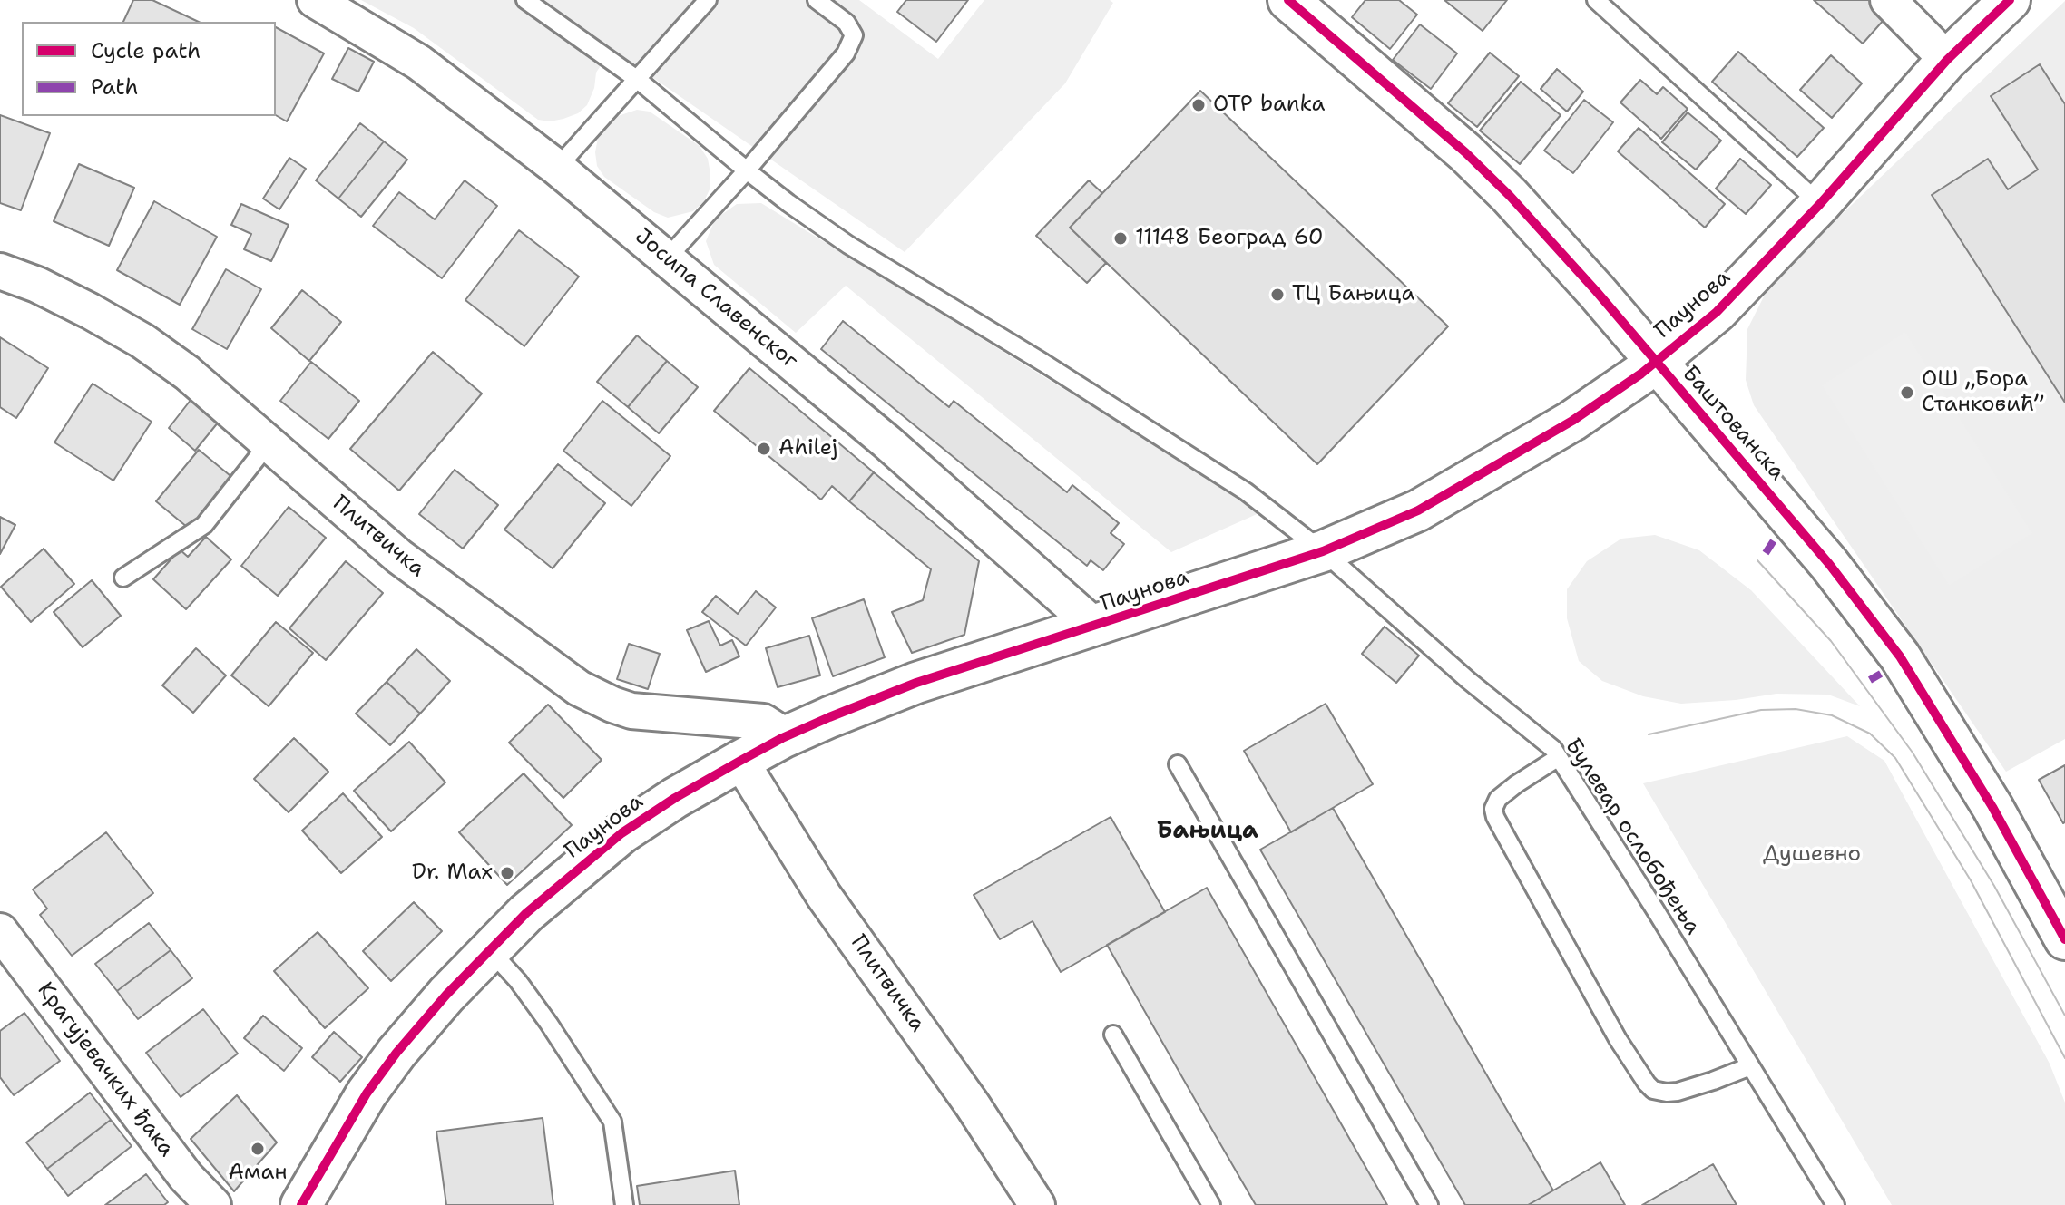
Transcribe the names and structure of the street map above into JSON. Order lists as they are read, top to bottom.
{
  "streets": {
    "street": [
      "Јосипа Славенског",
      "Паунова",
      "Баштованска",
      "Плитвичка",
      "Крагујевачких ђака"
    ],
    "lane": ["Булевар ослобођења"]
  },
  "crossings": [
    ["Јосипа Славенског", "Паунова"],
    ["Паунова", "Баштованска"],
    ["Паунова", "Плитвичка"],
    ["Паунова", "Булевар ослобођења"]
  ],
  "districts": ["Бањица"],
  "parks": ["Душевно"],
  "places": [
    "OTP banka",
    "11148 Београд 60",
    "ТЦ Бањица",
    "ОШ „Бора Станковић”",
    "Ahilej",
    "Dr. Max",
    "Аман"
  ],
  "legend": ["Cycle path", "Path"]
}
